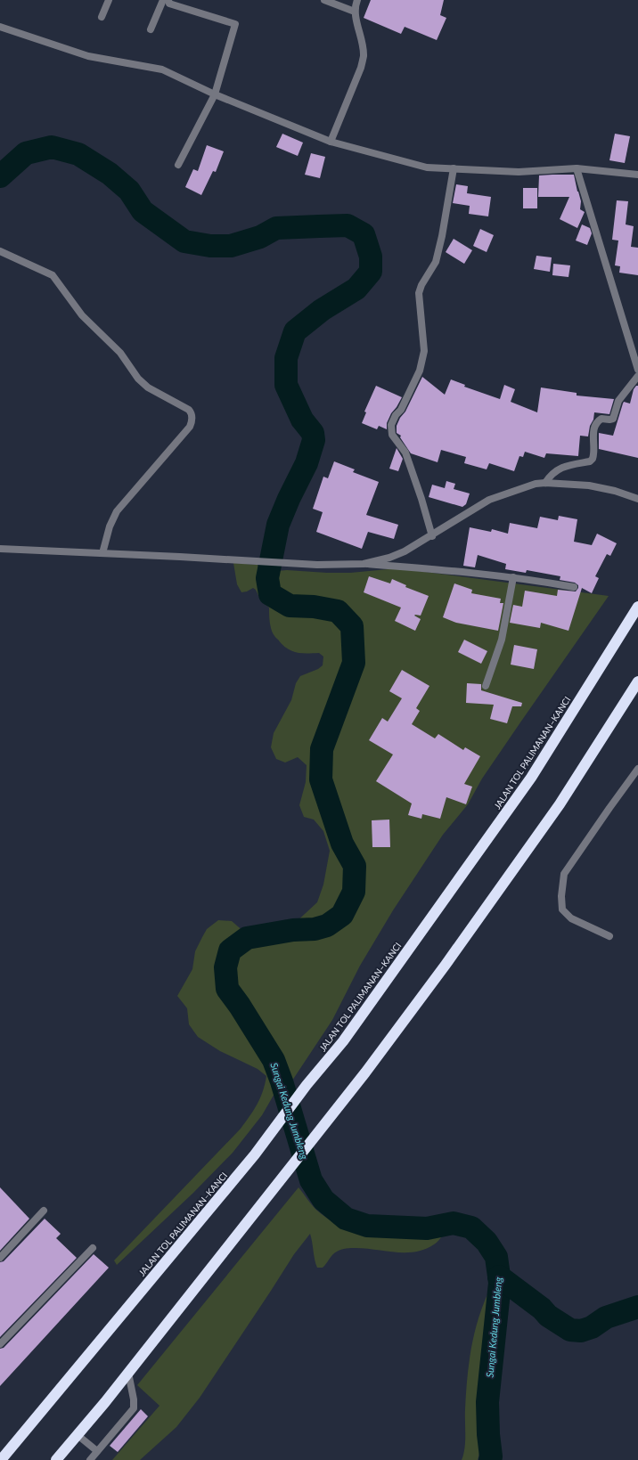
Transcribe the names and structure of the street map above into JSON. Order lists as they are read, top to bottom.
{
  "streets": {
    "highway": ["JALAN TOL PALIMANAN–KANCI"]
  },
  "water": ["Sungai Kedung Jumbleng"]
}
